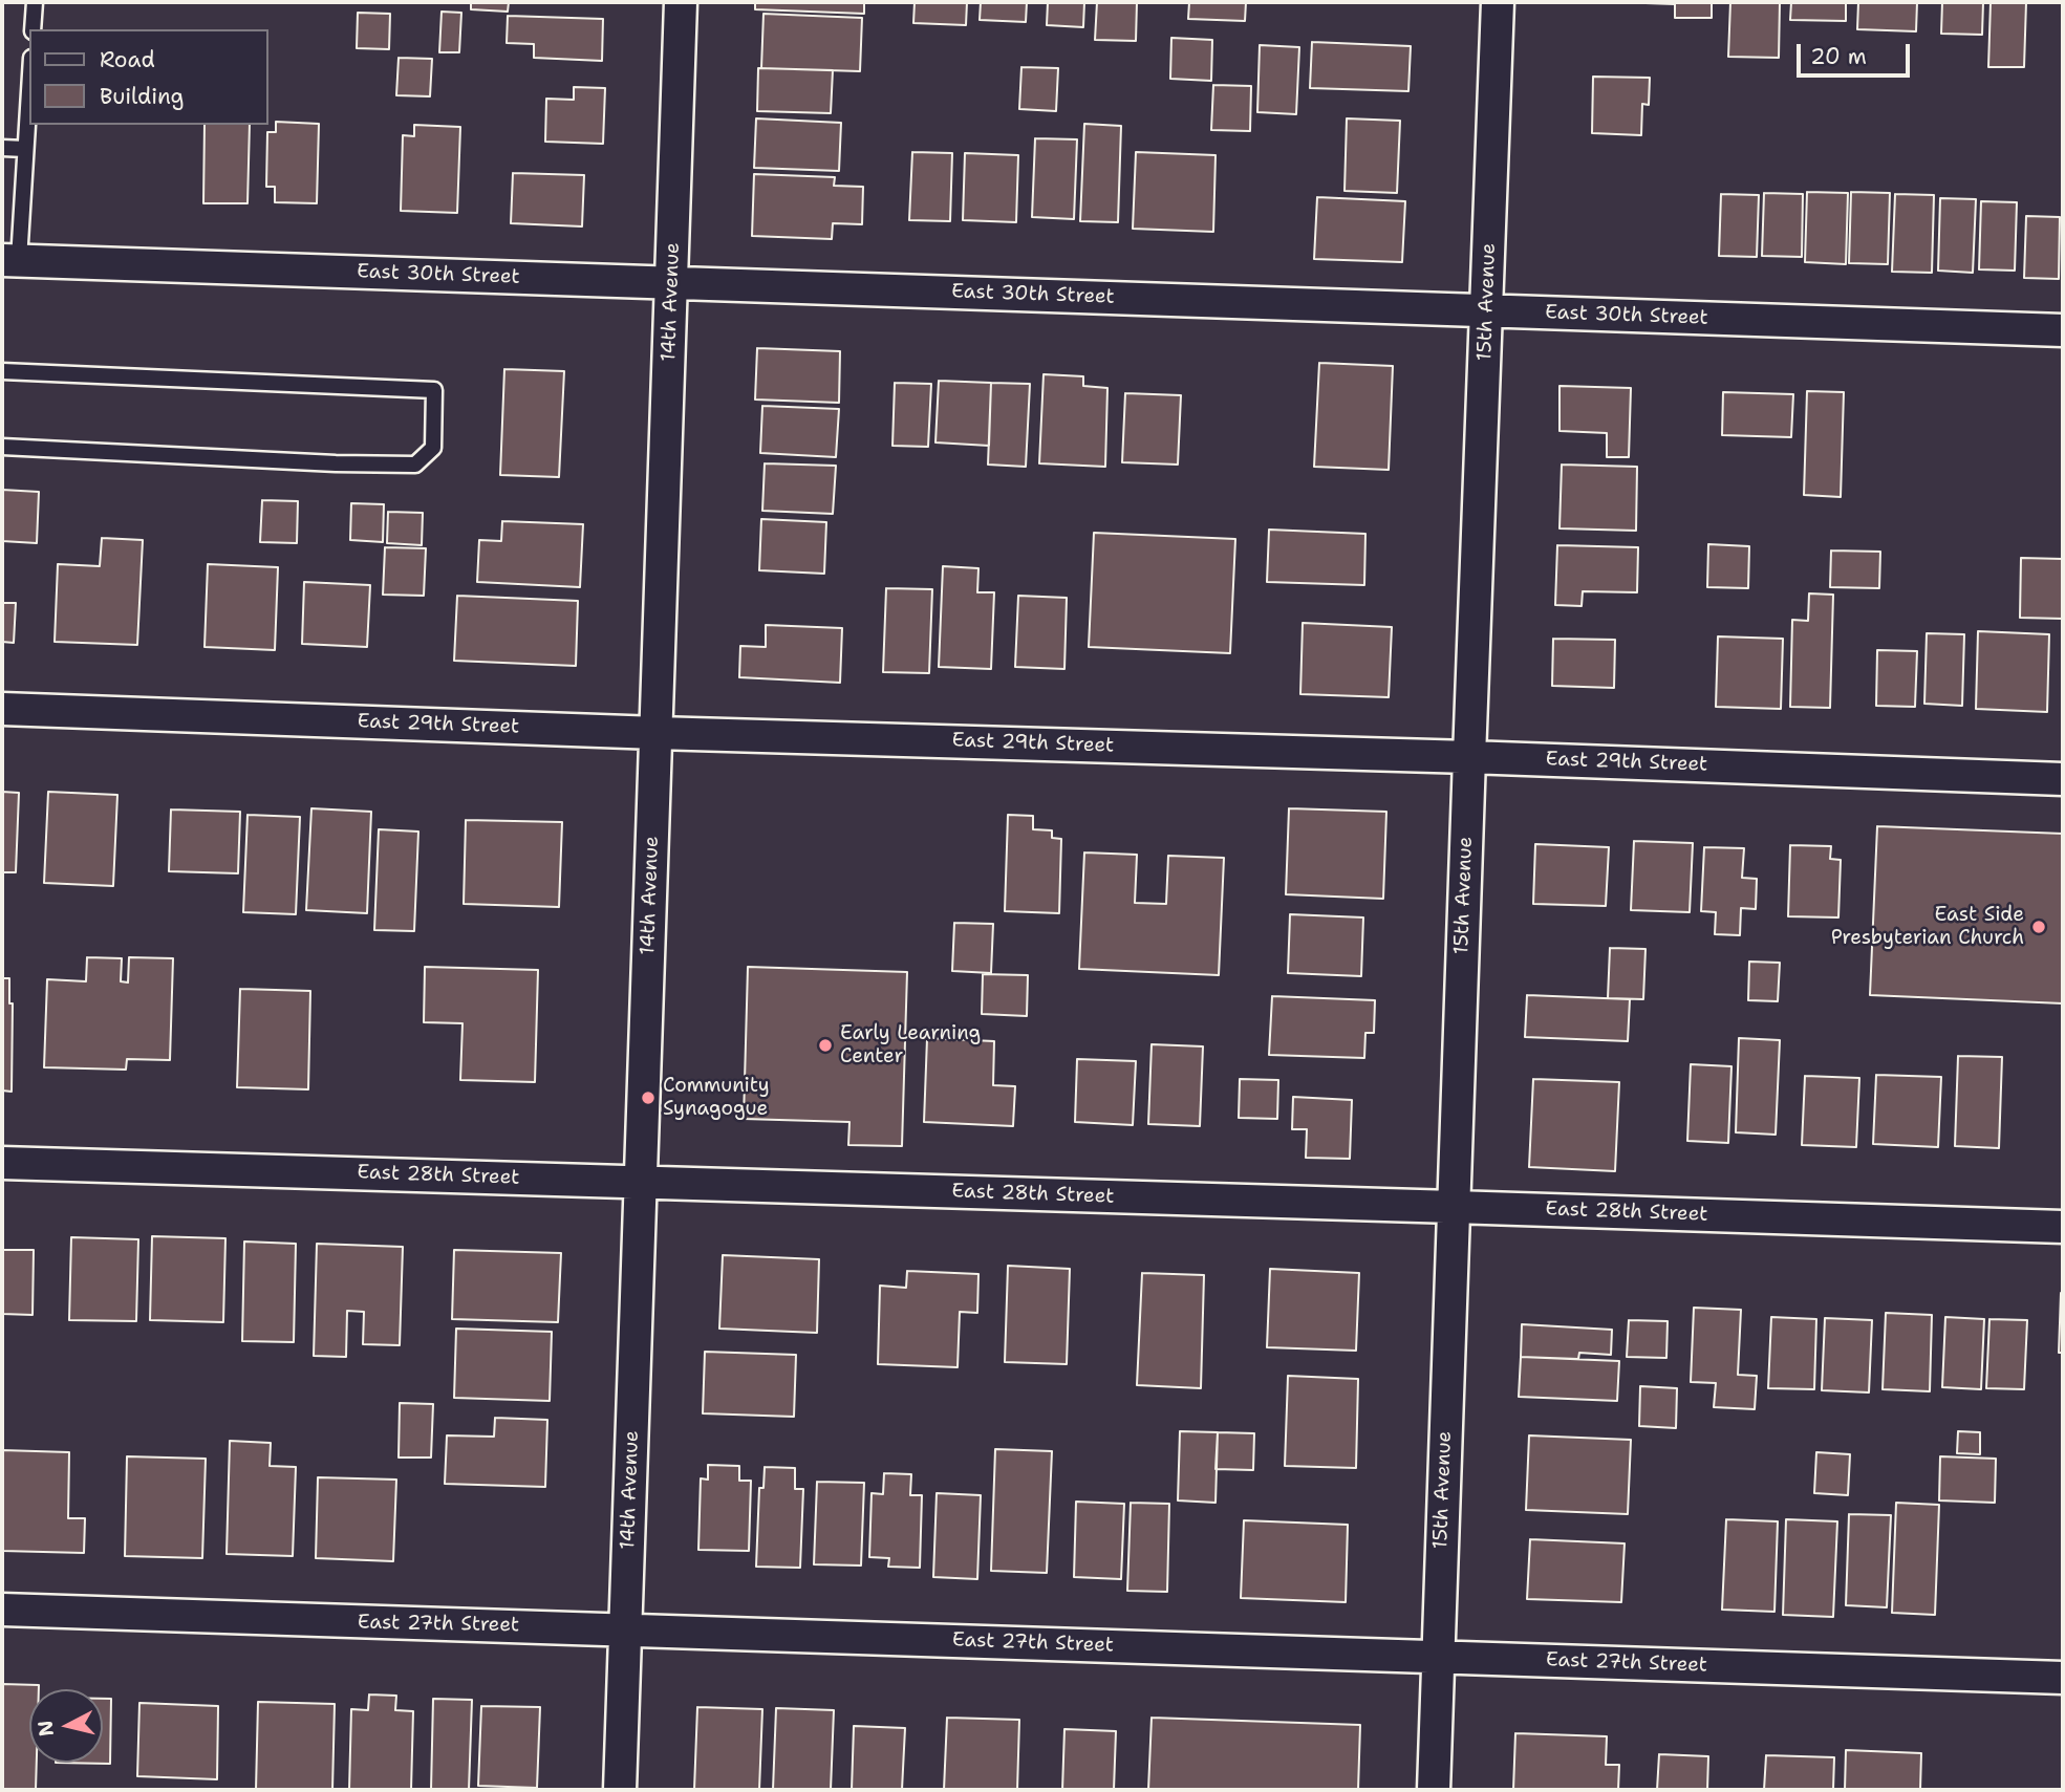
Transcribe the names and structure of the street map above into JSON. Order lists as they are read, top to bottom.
{
  "streets": {
    "street": [
      "East 30th Street",
      "14th Avenue",
      "15th Avenue",
      "East 29th Street",
      "East 28th Street",
      "East 27th Street"
    ]
  },
  "crossings": [
    ["East 30th Street", "14th Avenue"],
    ["East 30th Street", "15th Avenue"],
    ["14th Avenue", "East 29th Street"],
    ["14th Avenue", "East 28th Street"],
    ["14th Avenue", "East 27th Street"],
    ["15th Avenue", "East 29th Street"],
    ["15th Avenue", "East 28th Street"],
    ["15th Avenue", "East 27th Street"]
  ],
  "places": ["East Side Presbyterian Church", "Early Learning Center", "Community Synagogue"],
  "legend": ["Road", "Building"],
  "scale_bar": "20 m",
  "north": "left"
}
